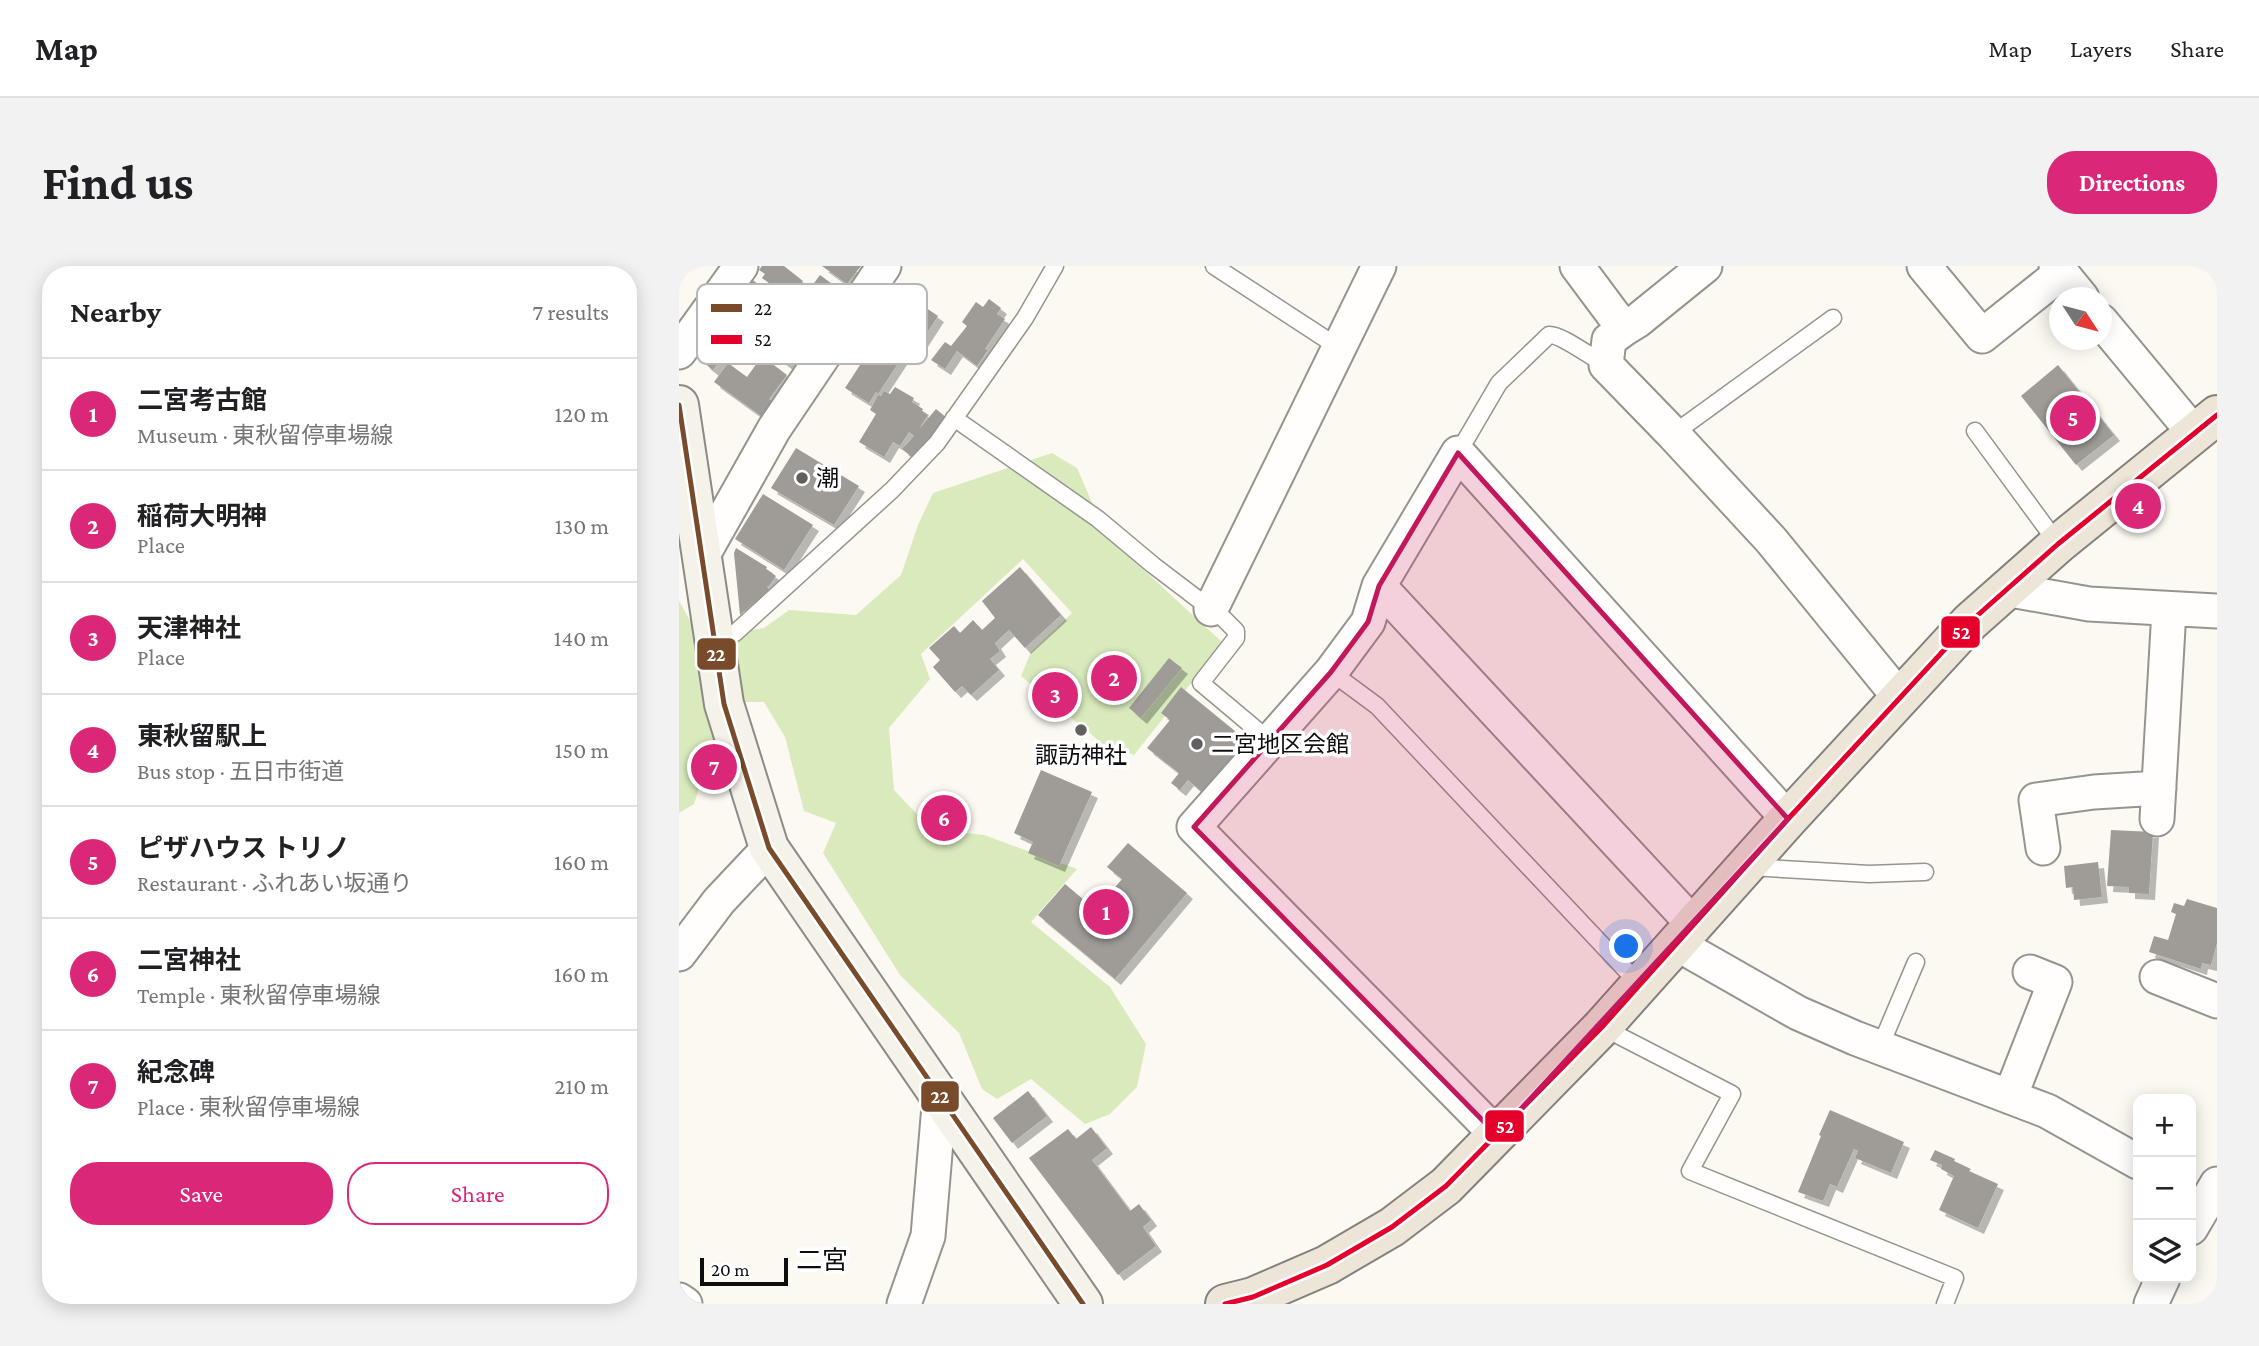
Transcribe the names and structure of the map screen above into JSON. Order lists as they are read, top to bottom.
{
  "districts": ["二宮"],
  "places": ["潮", "諏訪神社", "二宮地区会館"],
  "lines": ["transit line 22", "transit line 52"],
  "legend": ["22", "52"],
  "scale_bar": "20 m",
  "north": "bottom right",
  "page": {
    "header": "Map",
    "nav": ["Map", "Layers", "Share"],
    "buttons": [
      "Directions",
      ["Save", "Share"]
    ],
    "title": "Find us",
    "heading": ["Nearby", "7 results"],
    "list": [
      {
        "mark": "1",
        "name": "二宮考古館",
        "note": "Museum · 東秋留停車場線",
        "value": "120 m"
      },
      {
        "mark": "2",
        "name": "稲荷大明神",
        "note": "Place",
        "value": "130 m"
      },
      {
        "mark": "3",
        "name": "天津神社",
        "note": "Place",
        "value": "140 m"
      },
      {
        "mark": "4",
        "name": "東秋留駅上",
        "note": "Bus stop · 五日市街道",
        "value": "150 m"
      },
      {
        "mark": "5",
        "name": "ピザハウス トリノ",
        "note": "Restaurant · ふれあい坂通り",
        "value": "160 m"
      },
      {
        "mark": "6",
        "name": "二宮神社",
        "note": "Temple · 東秋留停車場線",
        "value": "160 m"
      },
      {
        "mark": "7",
        "name": "紀念碑",
        "note": "Place · 東秋留停車場線",
        "value": "210 m"
      }
    ],
    "pins": [
      "5",
      "4",
      "2",
      "3",
      "7",
      "6",
      "1"
    ],
    "map_buttons": ["+", "−"],
    "scale": "20 m"
  }
}
